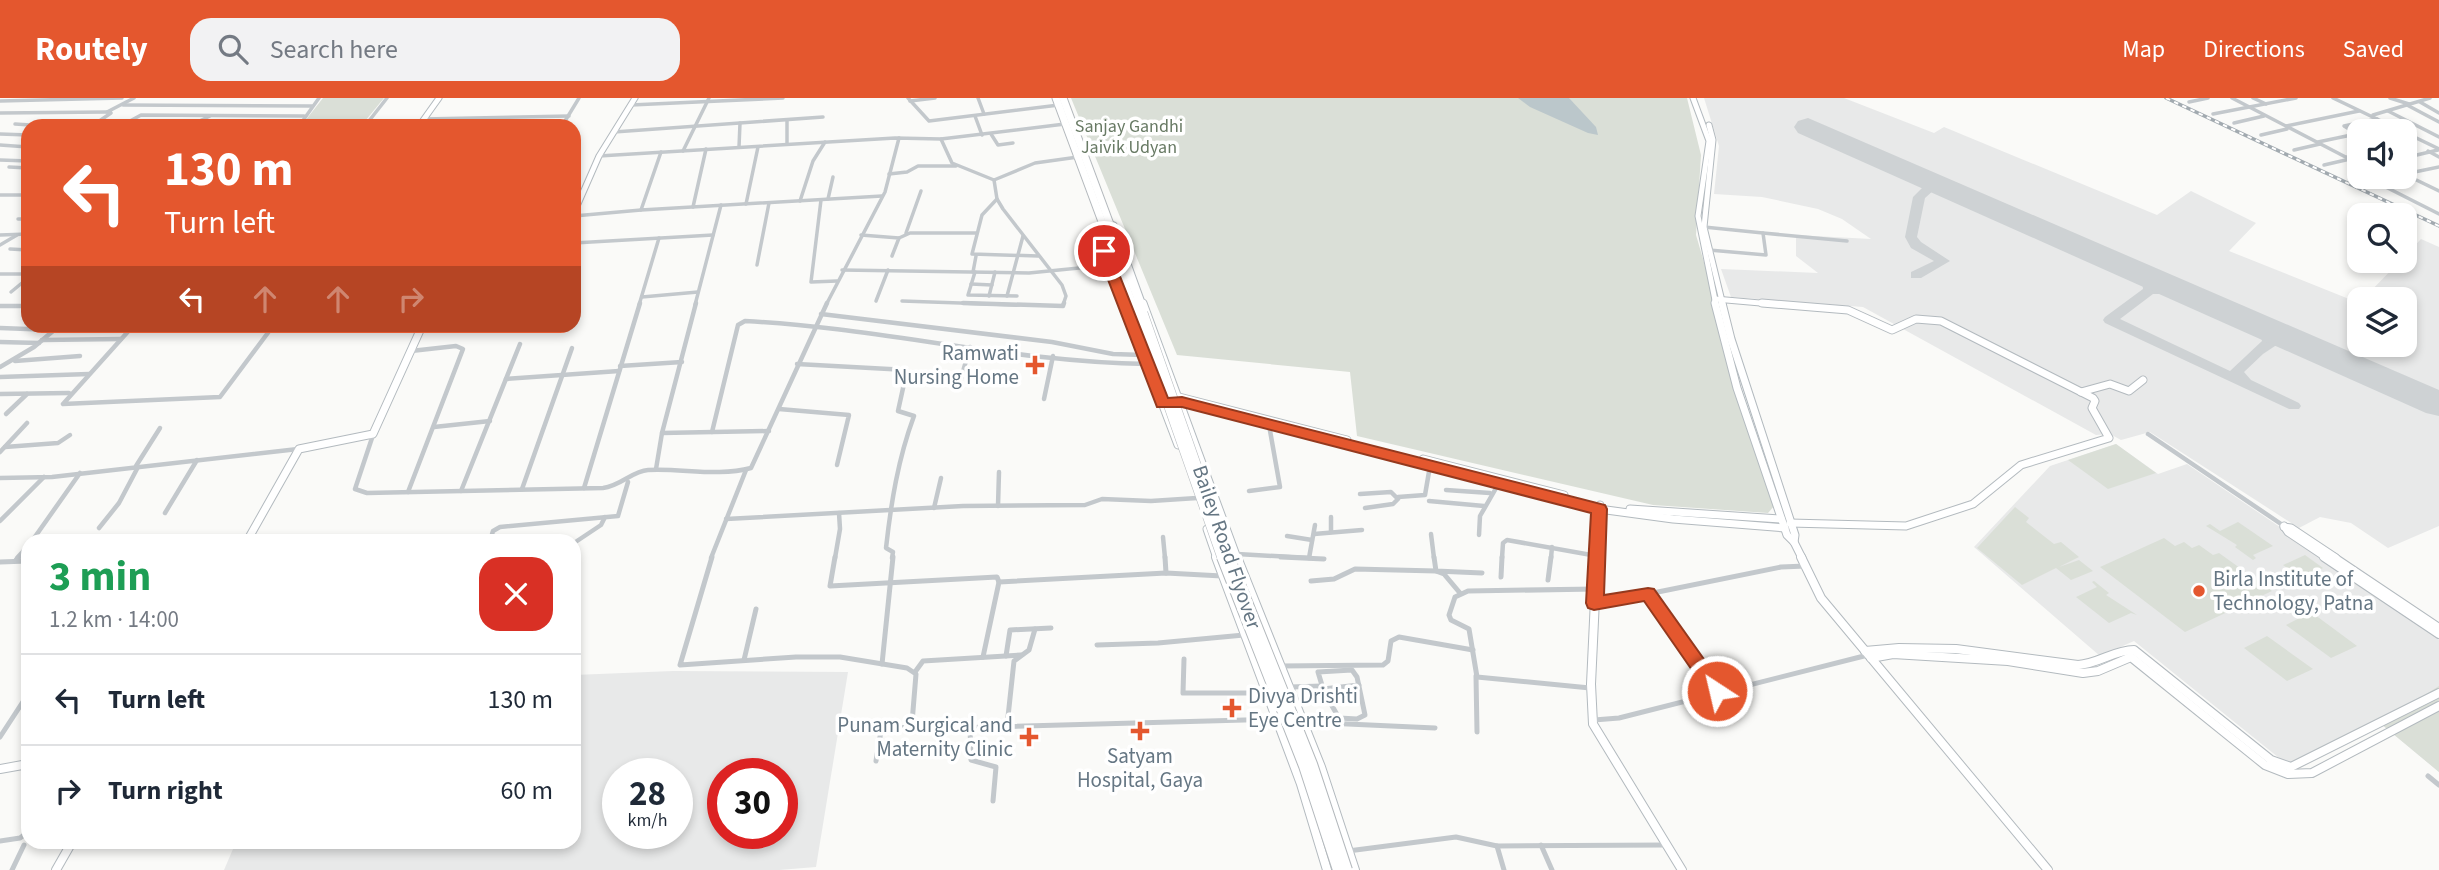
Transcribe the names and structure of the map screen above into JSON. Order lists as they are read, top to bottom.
{
  "streets": {
    "highway": ["Bailey Road Flyover"]
  },
  "parks": ["Sanjay Gandhi Jaivik Udyan"],
  "places": {
    "health": [
      "Ramwati Nursing Home",
      "Divya Drishti Eye Centre",
      "Satyam Hospital, Gaya",
      "Punam Surgical and Maternity Clinic"
    ],
    "other": ["Birla Institute of Technology, Patna"]
  },
  "page": {
    "header": "Routely",
    "search": "Search here",
    "nav": ["Map", "Directions", "Saved"],
    "turn": ["130 m", "Turn left"],
    "heading": ["3 min", "1.2 km · 14:00"],
    "list": [
      {
        "name": "Turn left",
        "value": "130 m"
      },
      {
        "name": "Turn right",
        "value": "60 m"
      }
    ],
    "speed": "28 km/h",
    "limit": "30"
  }
}
